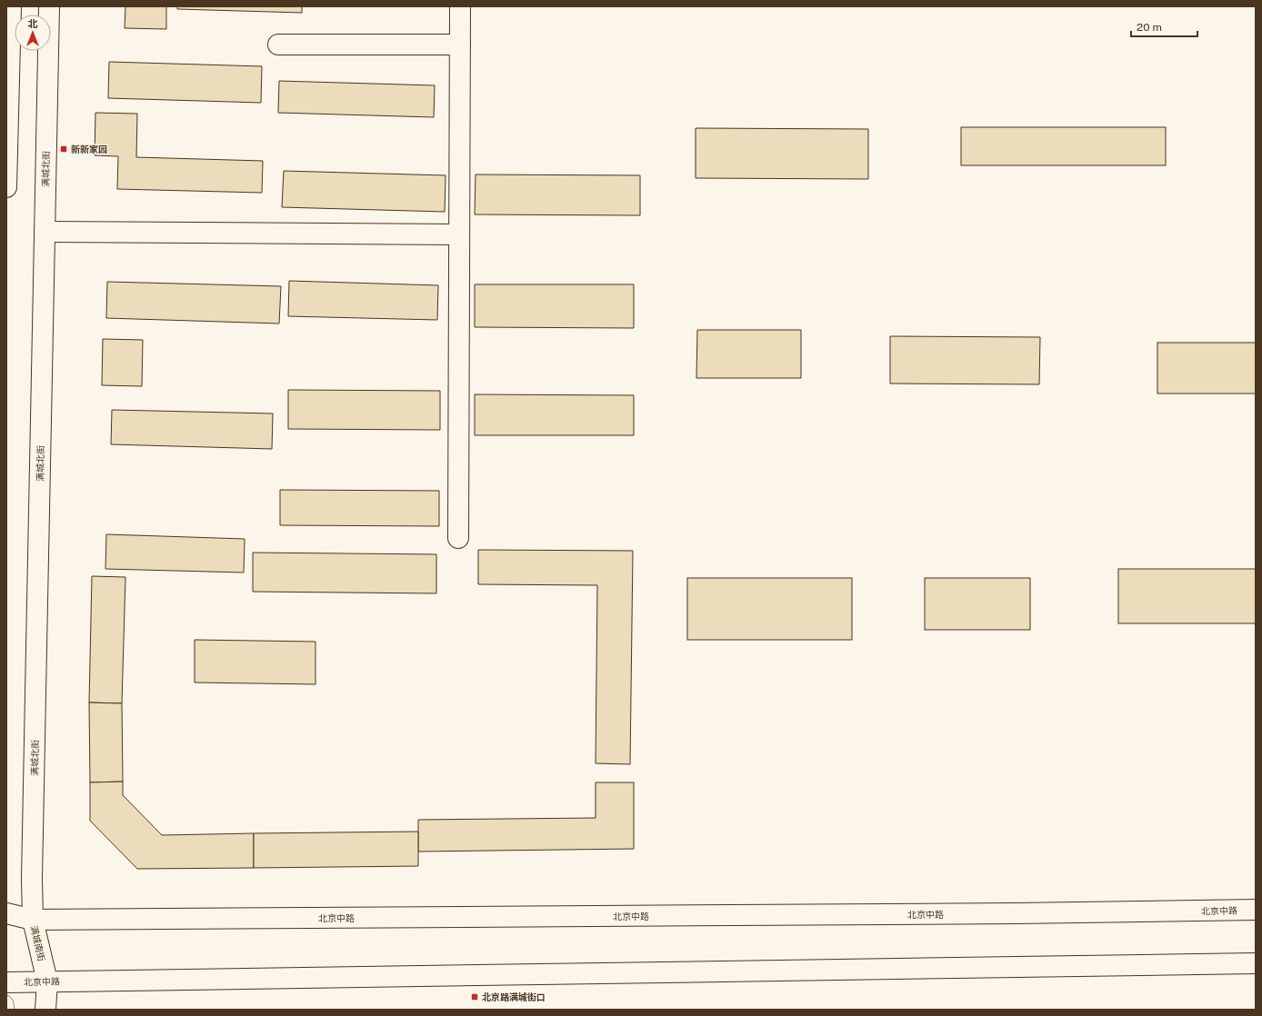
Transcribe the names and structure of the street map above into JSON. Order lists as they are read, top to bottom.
{
  "streets": {
    "main road": ["满城北街", "北京中路", "满城南街"]
  },
  "crossings": [
    ["满城北街", "北京中路"],
    ["满城北街", "满城南街"],
    ["北京中路", "满城南街"]
  ],
  "places": {
    "transit": ["新新家园", "北京路满城街口"]
  },
  "scale_bar": "20 m",
  "north": "top"
}
